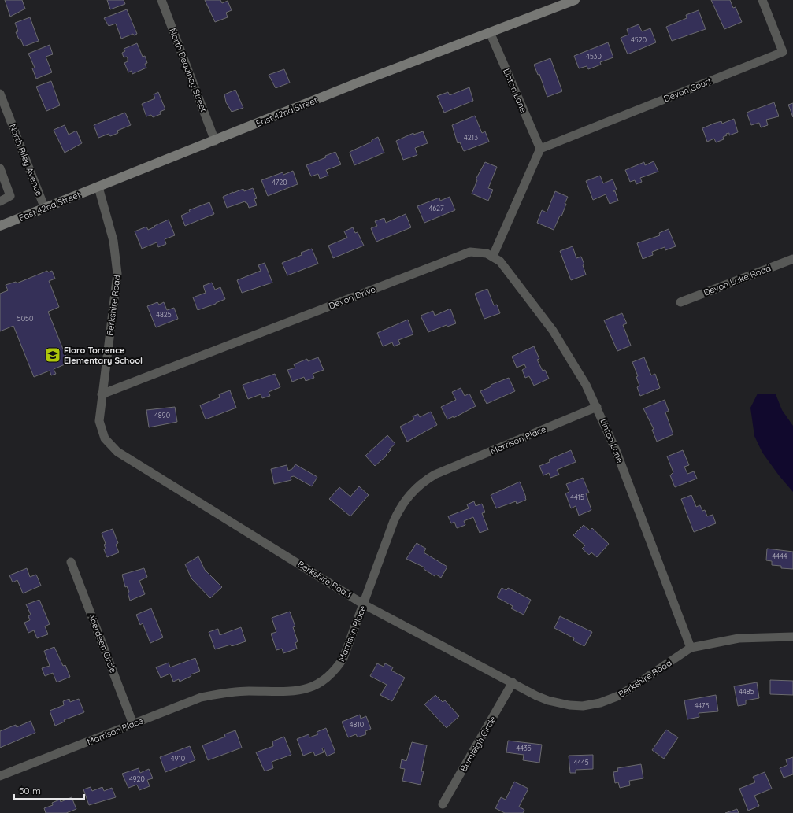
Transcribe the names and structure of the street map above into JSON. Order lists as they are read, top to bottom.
{
  "streets": {
    "street": [
      "North Dequincy Street",
      "Devon Court",
      "Linton Lane",
      "East 42nd Street",
      "North Riley Avenue",
      "Devon Lake Road",
      "Devon Drive",
      "Berkshire Road",
      "Marrison Place",
      "Aberdeen Circle",
      "Burnleigh Circle"
    ]
  },
  "crossings": [
    ["North Dequincy Street", "East 42nd Street"],
    ["Devon Court", "Linton Lane"],
    ["Linton Lane", "East 42nd Street"],
    ["Linton Lane", "Devon Drive"],
    ["Linton Lane", "Berkshire Road"],
    ["Linton Lane", "Marrison Place"],
    ["East 42nd Street", "North Riley Avenue"],
    ["East 42nd Street", "Berkshire Road"],
    ["Devon Drive", "Berkshire Road"],
    ["Berkshire Road", "Marrison Place"],
    ["Berkshire Road", "Burnleigh Circle"],
    ["Marrison Place", "Aberdeen Circle"]
  ],
  "places": {
    "school or university": ["Floro Torrence Elementary School"]
  },
  "house_numbers": [
    "4520",
    "4530",
    "4213",
    "4720",
    "4627",
    "4825",
    "5050",
    "4890",
    "4415",
    "4444",
    "4485",
    "4475",
    "4810",
    "4435",
    "4910",
    "4445",
    "4920"
  ],
  "scale_bar": "50 m"
}
